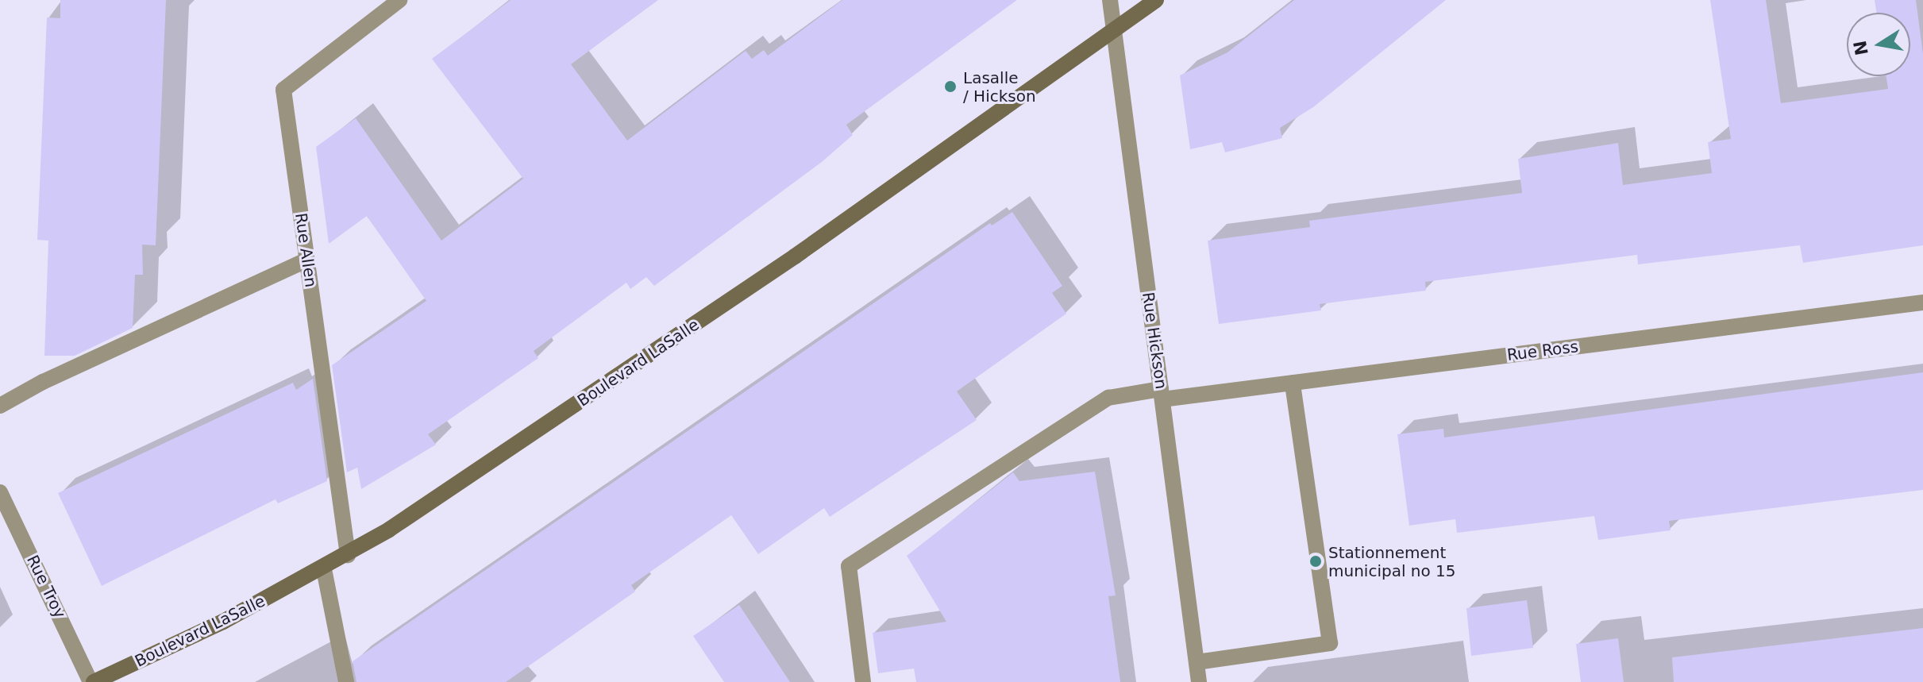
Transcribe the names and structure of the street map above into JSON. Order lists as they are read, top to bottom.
{
  "streets": {
    "main road": ["Boulevard LaSalle"],
    "street": [
      "Rue Allen",
      "Rue Hickson",
      "Rue Ross",
      "Rue Troy"
    ]
  },
  "crossings": [
    ["Rue Allen", "Boulevard LaSalle"],
    ["Rue Hickson", "Rue Ross"],
    ["Rue Hickson", "Boulevard LaSalle"],
    ["Boulevard LaSalle", "Rue Troy"]
  ],
  "places": ["Lasalle / Hickson", "Stationnement municipal no 15"],
  "north": "left"
}
